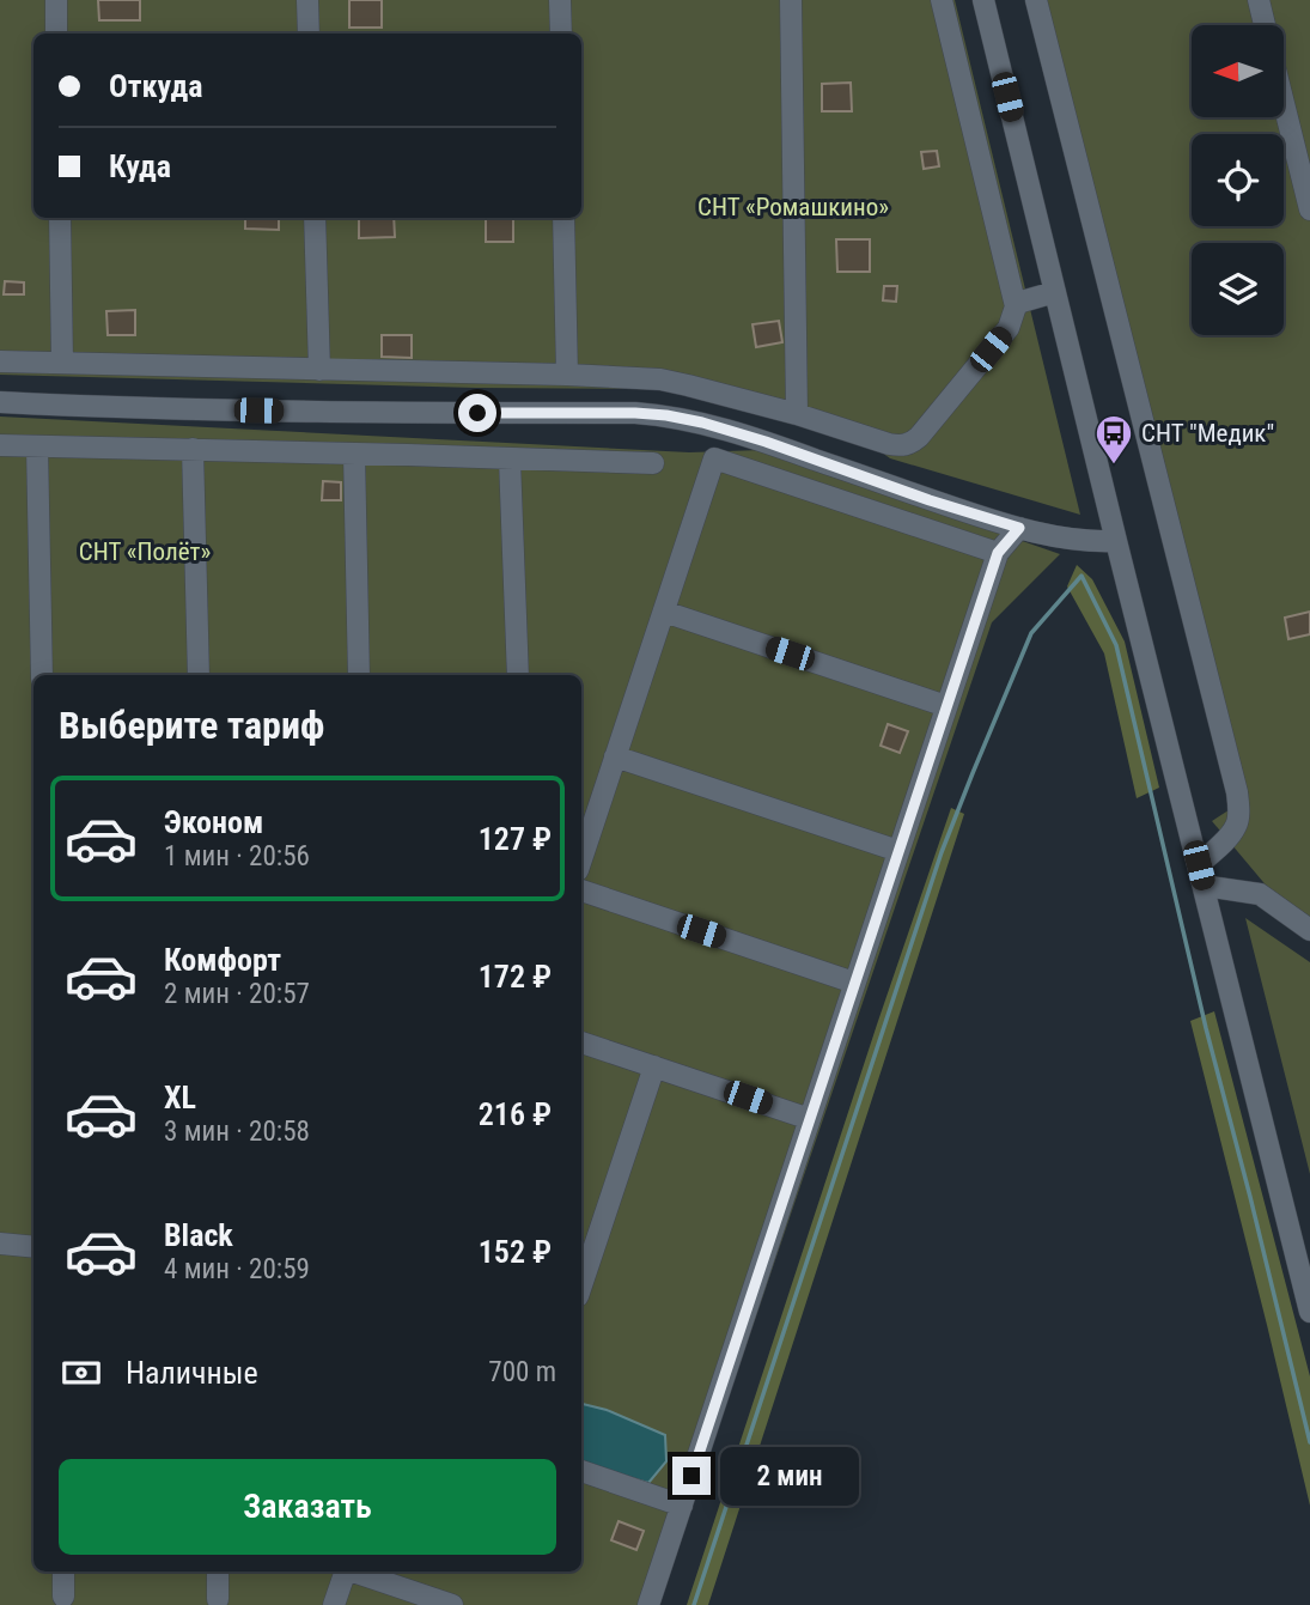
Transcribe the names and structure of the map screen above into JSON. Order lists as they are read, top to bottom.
{
  "parks": ["СНТ «Ромашкино»", "СНТ «Полёт»"],
  "places": {
    "bus stop": ["СНТ \"Медик\""]
  },
  "north": "left",
  "page": {
    "banner": ["Откуда", "Куда"],
    "heading": "Выберите тариф",
    "list": [
      {
        "name": "Эконом",
        "note": "1 мин · 20:56",
        "value": "127 ₽"
      },
      {
        "name": "Комфорт",
        "note": "2 мин · 20:57",
        "value": "172 ₽"
      },
      {
        "name": "XL",
        "note": "3 мин · 20:58",
        "value": "216 ₽"
      },
      {
        "name": "Black",
        "note": "4 мин · 20:59",
        "value": "152 ₽"
      }
    ],
    "pay": ["Наличные", "700 m"],
    "buttons": "Заказать",
    "bubble": "2 мин"
  }
}
